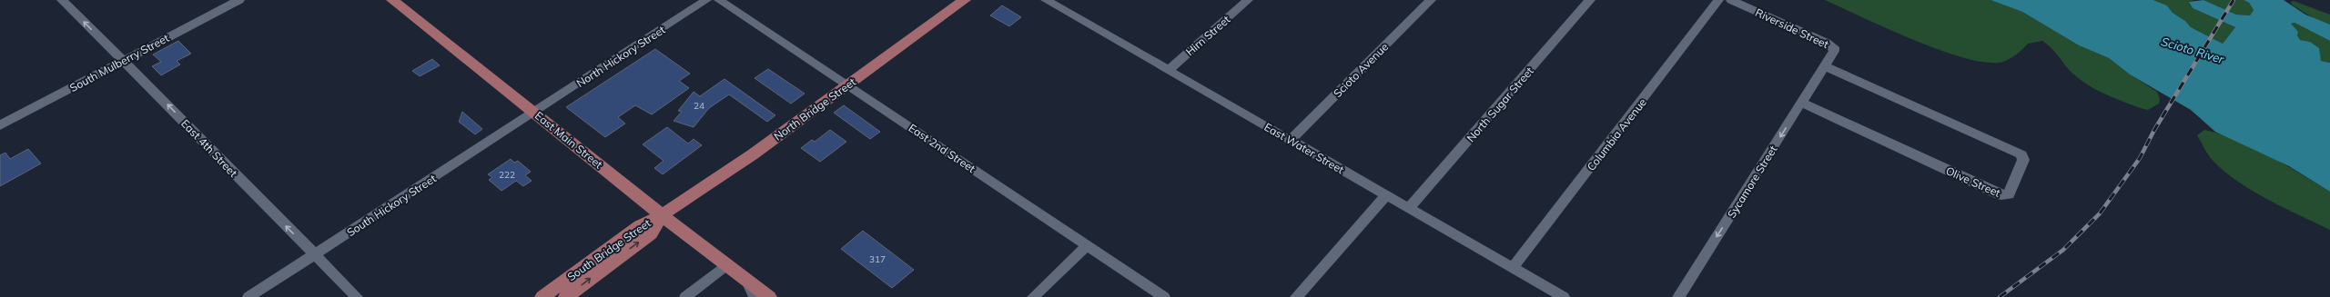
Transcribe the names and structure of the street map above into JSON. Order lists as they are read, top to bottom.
{
  "streets": {
    "main road": ["North Bridge Street", "East Main Street", "South Bridge Street"],
    "street": [
      "Riverside Street",
      "Hirn Street",
      "North Hickory Street",
      "South Mulberry Street",
      "Scioto Avenue",
      "North Sugar Street",
      "Columbia Avenue",
      "East 4th Street",
      "East 2nd Street",
      "East Water Street",
      "Sycamore Street",
      "Olive Street",
      "South Hickory Street"
    ]
  },
  "crossings": [
    ["Riverside Street", "Sycamore Street"],
    ["Riverside Street", "Olive Street"],
    ["Hirn Street", "East Water Street"],
    ["North Hickory Street", "East Main Street"],
    ["North Hickory Street", "South Hickory Street"],
    ["South Mulberry Street", "East 4th Street"],
    ["Scioto Avenue", "East Water Street"],
    ["North Sugar Street", "East Water Street"],
    ["North Bridge Street", "East Main Street"],
    ["North Bridge Street", "East 2nd Street"],
    ["North Bridge Street", "South Bridge Street"],
    ["Columbia Avenue", "East Water Street"],
    ["East Main Street", "South Hickory Street"],
    ["East Main Street", "South Bridge Street"],
    ["East 4th Street", "South Hickory Street"],
    ["Sycamore Street", "Olive Street"]
  ],
  "one_way": ["East 4th Street", "Sycamore Street"],
  "water": ["Scioto River"],
  "house_numbers": ["24", "222", "317"]
}
